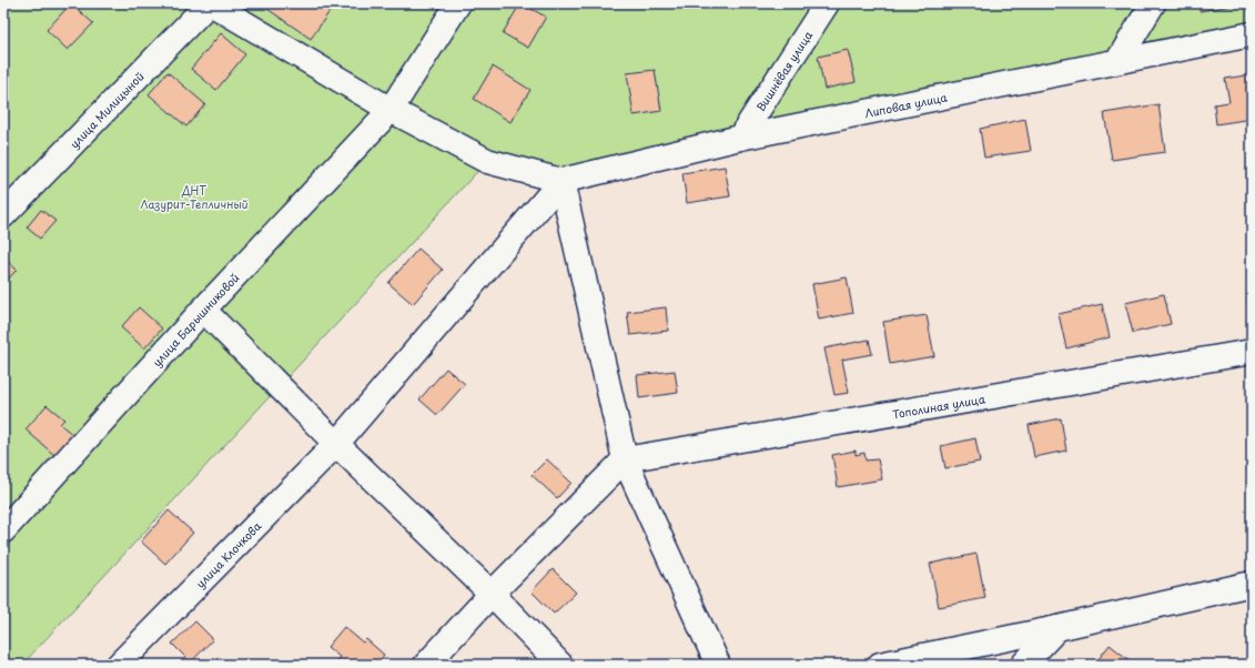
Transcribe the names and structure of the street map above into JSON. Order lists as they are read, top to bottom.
{
  "streets": {
    "street": [
      "Вишнёвая улица",
      "Липовая улица",
      "улица Милицыной",
      "улица Барышниковой",
      "Тополиная улица",
      "улица Клочкова"
    ]
  },
  "crossings": [
    ["Вишнёвая улица", "Липовая улица"],
    ["Липовая улица", "улица Клочкова"]
  ],
  "parks": ["ДНТ Лазурит-Тепличный"]
}
